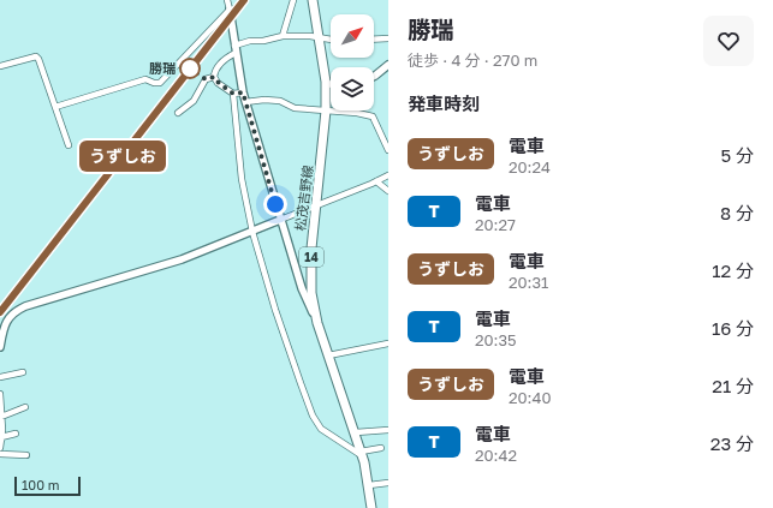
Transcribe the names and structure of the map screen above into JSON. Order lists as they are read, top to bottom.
{
  "streets": {
    "main road": ["松茂吉野線", "14"]
  },
  "places": ["勝瑞"],
  "scale_bar": "100 m",
  "north": "top right",
  "page": {
    "on_map": "うずしお",
    "heading": [
      ["勝瑞", "徒歩 · 4 分 · 270 m"],
      "発車時刻"
    ],
    "list": [
      {
        "mark": "うずしお",
        "name": "電車",
        "note": "20:24",
        "value": "5 分"
      },
      {
        "mark": "T",
        "name": "電車",
        "note": "20:27",
        "value": "8 分"
      },
      {
        "mark": "うずしお",
        "name": "電車",
        "note": "20:31",
        "value": "12 分"
      },
      {
        "mark": "T",
        "name": "電車",
        "note": "20:35",
        "value": "16 分"
      },
      {
        "mark": "うずしお",
        "name": "電車",
        "note": "20:40",
        "value": "21 分"
      },
      {
        "mark": "T",
        "name": "電車",
        "note": "20:42",
        "value": "23 分"
      }
    ],
    "scale": "100 m"
  }
}
